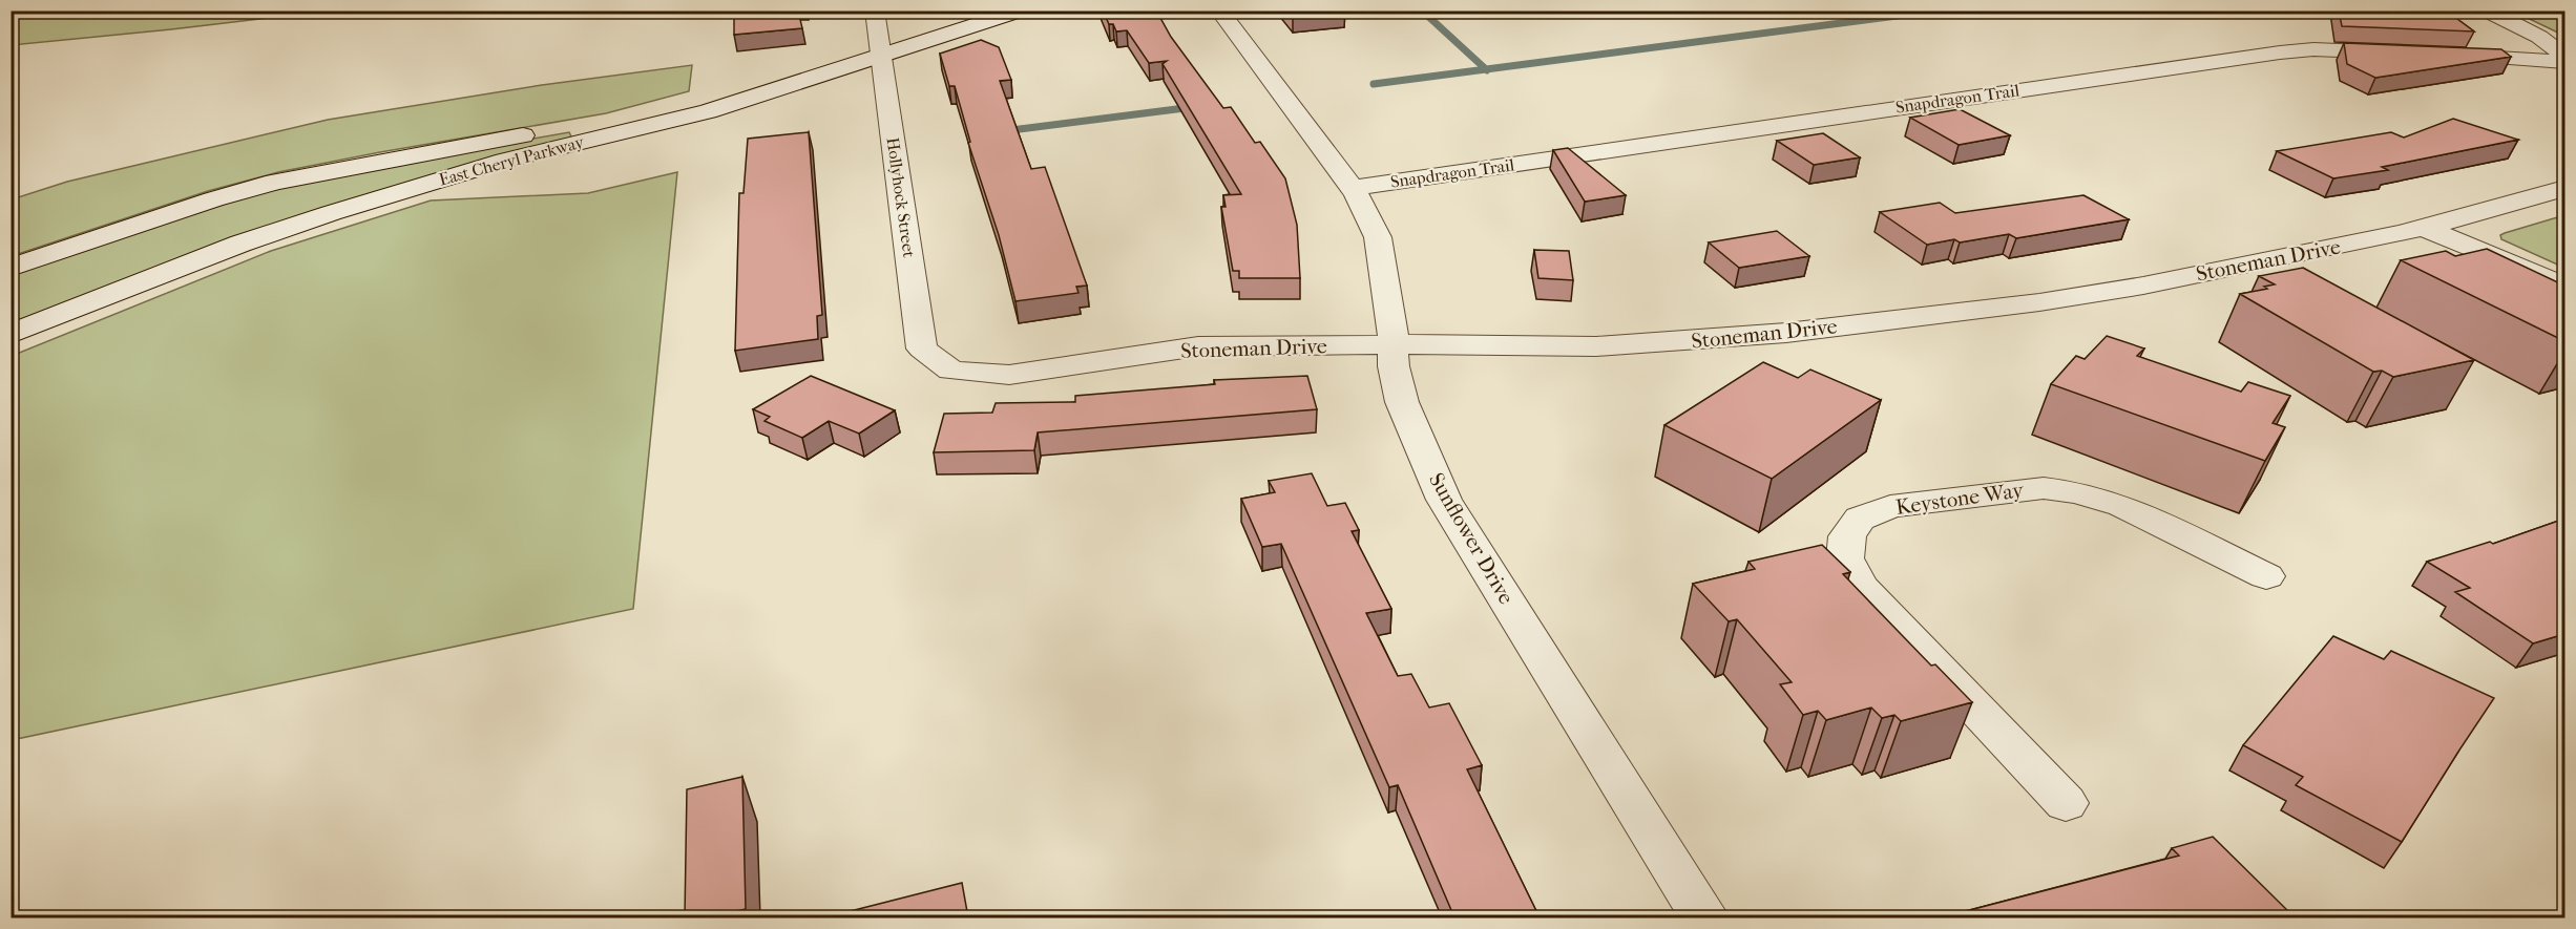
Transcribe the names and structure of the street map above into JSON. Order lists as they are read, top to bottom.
{
  "streets": {
    "street": [
      "Snapdragon Trail",
      "East Cheryl Parkway",
      "Hollyhock Street",
      "Stoneman Drive",
      "Keystone Way",
      "Sunflower Drive"
    ]
  },
  "crossings": [
    ["Snapdragon Trail", "Sunflower Drive"],
    ["East Cheryl Parkway", "Hollyhock Street"],
    ["Hollyhock Street", "Stoneman Drive"],
    ["Stoneman Drive", "Sunflower Drive"]
  ]
}
